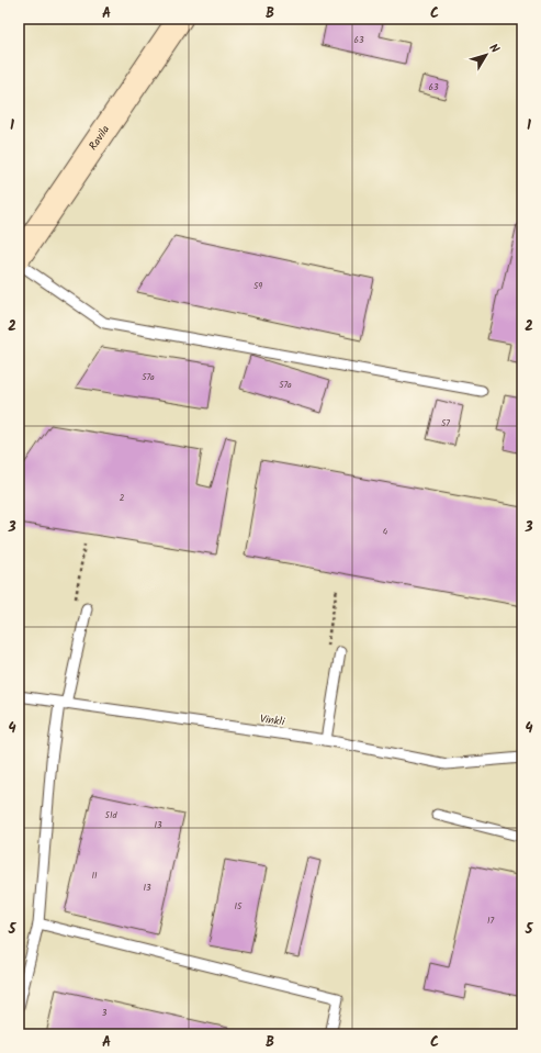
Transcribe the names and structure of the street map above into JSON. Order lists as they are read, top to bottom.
{
  "streets": {
    "street": ["Ravila"],
    "lane": ["Vinkli"]
  },
  "house_numbers": [
    "63",
    "63",
    "59",
    "57a",
    "57a",
    "57",
    "2",
    "4",
    "51d",
    "13",
    "11",
    "13",
    "15",
    "17",
    "3"
  ],
  "north": "top right",
  "grid": {
    "columns": ["A", "B", "C"],
    "rows": [
      "1",
      "2",
      "3",
      "4",
      "5"
    ]
  }
}
